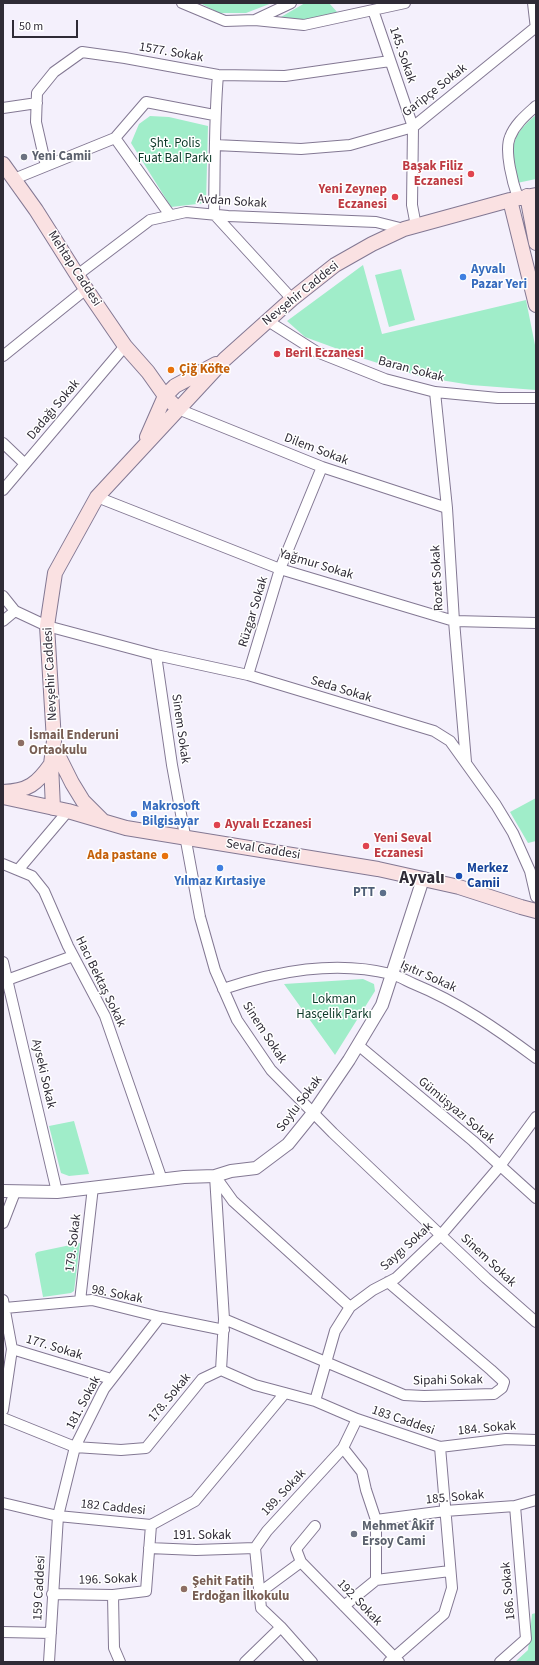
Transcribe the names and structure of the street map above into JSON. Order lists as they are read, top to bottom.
{
  "streets": {
    "main road": ["Mehtap Caddesi", "Nevşehir Caddesi", "Seval Caddesi"],
    "street": [
      "1577. Sokak",
      "145. Sokak",
      "Garipçe Sokak",
      "Avdan Sokak",
      "Baran Sokak",
      "Dadağı Sokak",
      "Dilem Sokak",
      "Yağmur Sokak",
      "Rozet Sokak",
      "Rüzgar Sokak",
      "Seda Sokak",
      "Sinem Sokak",
      "Işıtır Sokak",
      "Hacı Bektaş Sokak",
      "Ayseki Sokak",
      "Soylu Sokak",
      "Gümüşyazı Sokak",
      "179. Sokak",
      "Saygı Sokak",
      "98. Sokak",
      "177. Sokak",
      "Sipahi Sokak",
      "178. Sokak",
      "181. Sokak",
      "183 Caddesi",
      "184. Sokak",
      "189. Sokak",
      "185. Sokak",
      "182 Caddesi",
      "191. Sokak",
      "196. Sokak",
      "159 Caddesi",
      "186. Sokak",
      "192. Sokak"
    ]
  },
  "crossings": [
    ["1577. Sokak", "145. Sokak"],
    ["145. Sokak", "Garipçe Sokak"],
    ["145. Sokak", "Avdan Sokak"],
    ["145. Sokak", "Nevşehir Caddesi"],
    ["Avdan Sokak", "Mehtap Caddesi"],
    ["Avdan Sokak", "Nevşehir Caddesi"],
    ["Mehtap Caddesi", "Dadağı Sokak"],
    ["Nevşehir Caddesi", "Baran Sokak"],
    ["Nevşehir Caddesi", "Dilem Sokak"],
    ["Nevşehir Caddesi", "Yağmur Sokak"],
    ["Nevşehir Caddesi", "Seda Sokak"],
    ["Nevşehir Caddesi", "Seval Caddesi"],
    ["Baran Sokak", "Rozet Sokak"],
    ["Dilem Sokak", "Rozet Sokak"],
    ["Dilem Sokak", "Rüzgar Sokak"],
    ["Yağmur Sokak", "Rozet Sokak"],
    ["Yağmur Sokak", "Rüzgar Sokak"],
    ["Rozet Sokak", "Seda Sokak"],
    ["Rüzgar Sokak", "Seda Sokak"],
    ["Seda Sokak", "Sinem Sokak"],
    ["Sinem Sokak", "Seval Caddesi"],
    ["Sinem Sokak", "Işıtır Sokak"],
    ["Sinem Sokak", "Soylu Sokak"],
    ["Sinem Sokak", "Saygı Sokak"],
    ["Seval Caddesi", "Soylu Sokak"],
    ["Işıtır Sokak", "Soylu Sokak"],
    ["Hacı Bektaş Sokak", "Soylu Sokak"],
    ["Ayseki Sokak", "Soylu Sokak"],
    ["Soylu Sokak", "Gümüşyazı Sokak"],
    ["Soylu Sokak", "179. Sokak"],
    ["Gümüşyazı Sokak", "Saygı Sokak"],
    ["179. Sokak", "98. Sokak"],
    ["Saygı Sokak", "Sipahi Sokak"],
    ["Saygı Sokak", "183 Caddesi"],
    ["98. Sokak", "181. Sokak"],
    ["177. Sokak", "181. Sokak"],
    ["178. Sokak", "181. Sokak"],
    ["178. Sokak", "183 Caddesi"],
    ["181. Sokak", "182 Caddesi"],
    ["181. Sokak", "159 Caddesi"],
    ["183 Caddesi", "184. Sokak"],
    ["183 Caddesi", "189. Sokak"],
    ["183 Caddesi", "185. Sokak"],
    ["183 Caddesi", "182 Caddesi"],
    ["183 Caddesi", "192. Sokak"],
    ["189. Sokak", "191. Sokak"],
    ["185. Sokak", "186. Sokak"],
    ["182 Caddesi", "196. Sokak"],
    ["182 Caddesi", "159 Caddesi"],
    ["191. Sokak", "196. Sokak"],
    ["196. Sokak", "159 Caddesi"]
  ],
  "districts": ["Ayvalı"],
  "parks": ["Şht. Polis Fuat Bal Parkı", "Lokman Hasçelik Parkı"],
  "places": [
    "Yeni Camii",
    "Başak Filiz Eczanesi",
    "Yeni Zeynep Eczanesi",
    "Ayvalı Pazar Yeri",
    "Beril Eczanesi",
    "Çiğ Köfte",
    "İsmail Enderuni Ortaokulu",
    "Makrosoft Bilgisayar",
    "Ayvalı Eczanesi",
    "Yeni Seval Eczanesi",
    "Ada pastane",
    "Yılmaz Kırtasiye",
    "Merkez Camii",
    "PTT",
    "Mehmet Âkif Ersoy Cami",
    "Şehit Fatih Erdoğan İlkokulu"
  ],
  "scale_bar": "50 m"
}
